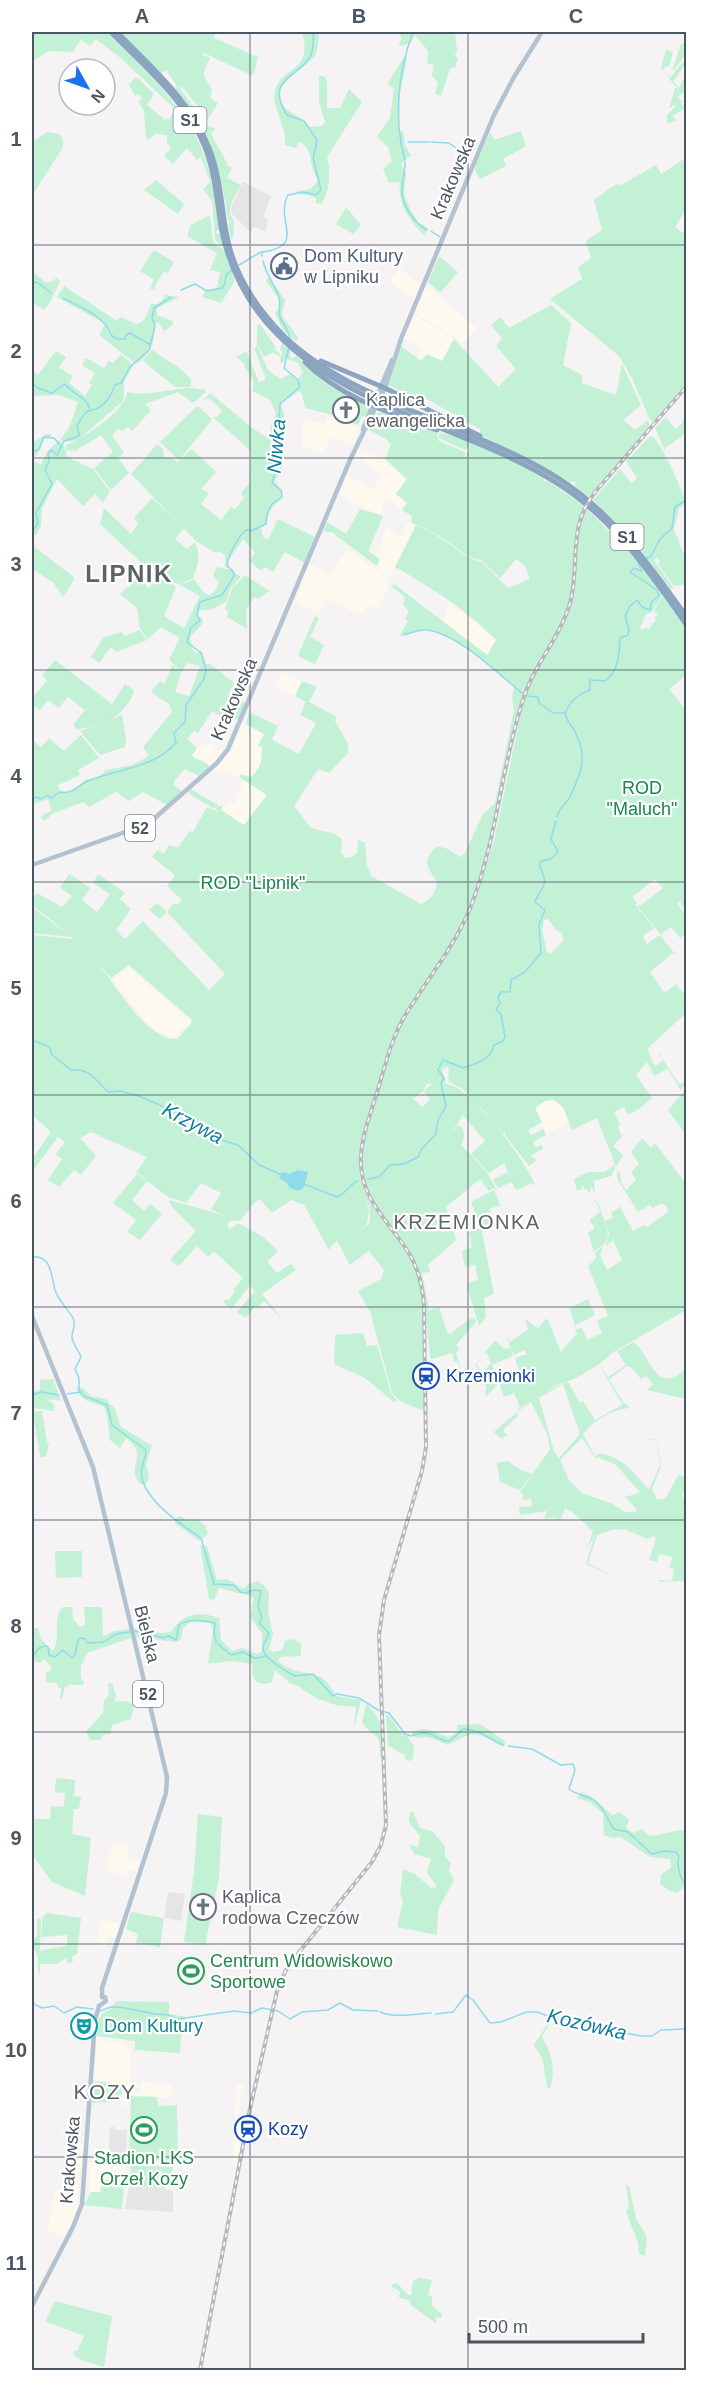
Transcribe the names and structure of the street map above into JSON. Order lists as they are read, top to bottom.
{
  "streets": {
    "highway": ["S1"],
    "main road": ["Krakowska", "52", "Bielska"]
  },
  "crossings": [
    ["Krakowska", "Bielska"]
  ],
  "districts": ["LIPNIK", "KRZEMIONKA", "KOZY"],
  "water": ["Niwka", "Krzywa", "Kozówka"],
  "parks": ["ROD \"Maluch\"", "ROD \"Lipnik\""],
  "places": {
    "public building": ["Dom Kultury w Lipniku"],
    "church": ["Kaplica ewangelicka", "Kaplica rodowa Czeczów"],
    "station": ["Krzemionki", "Kozy"],
    "sports": ["Centrum Widowiskowo Sportowe", "Stadion LKS Orzeł Kozy"],
    "theatre": ["Dom Kultury"]
  },
  "scale_bar": "500 m",
  "north": "bottom right",
  "grid": {
    "columns": ["A", "B", "C"],
    "rows": [
      "1",
      "2",
      "3",
      "4",
      "5",
      "6",
      "7",
      "8",
      "9",
      "10",
      "11"
    ]
  }
}
